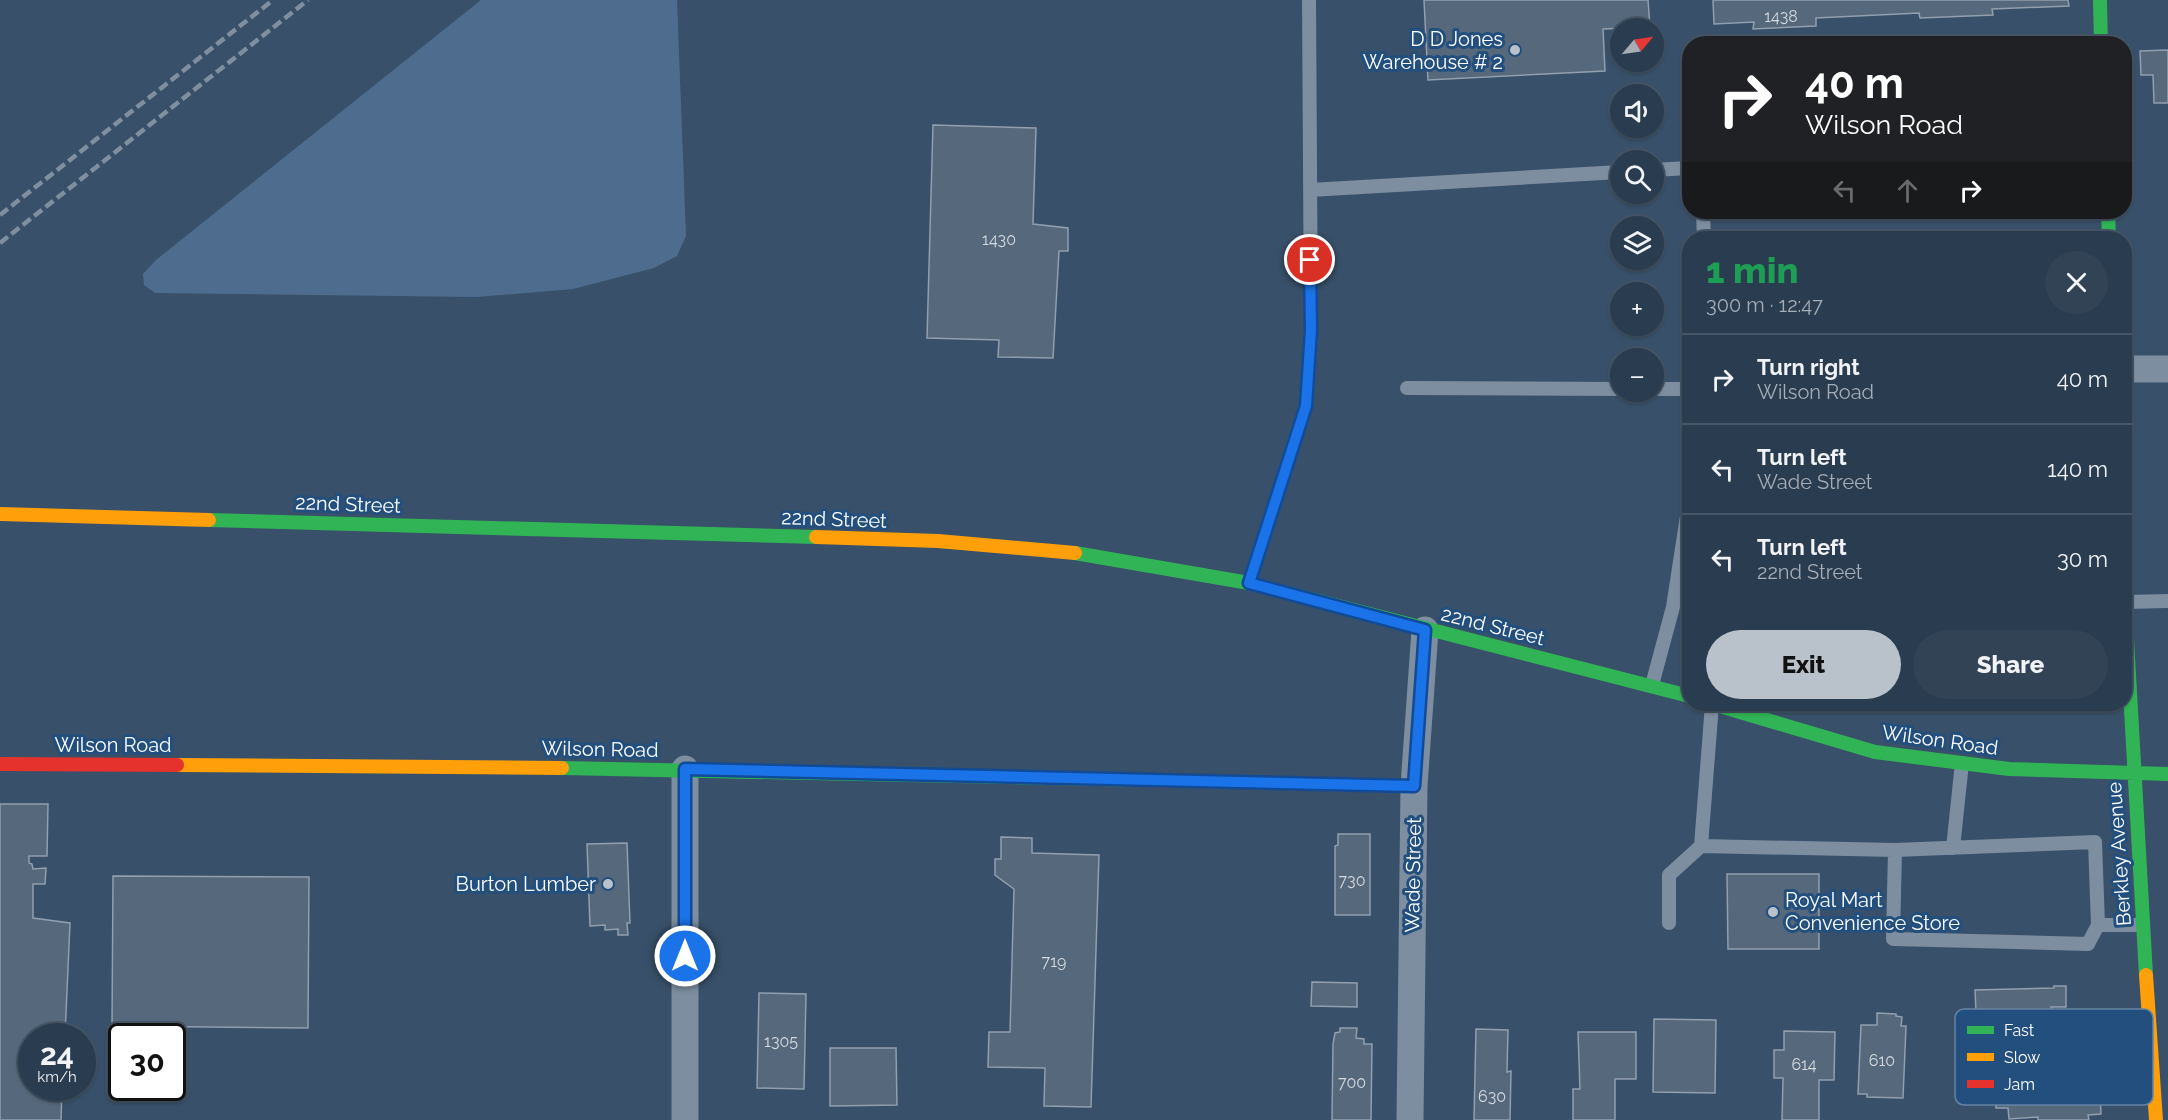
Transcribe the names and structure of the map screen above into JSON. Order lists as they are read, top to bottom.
{
  "streets": {
    "main road": ["22nd Street", "Wilson Road", "Berkley Avenue"],
    "street": ["Wade Street"]
  },
  "crossings": [
    ["22nd Street", "Wade Street"],
    ["Wilson Road", "Berkley Avenue"],
    ["Wilson Road", "Wade Street"]
  ],
  "places": ["D D Jones Warehouse # 2", "Burton Lumber", "Royal Mart Convenience Store"],
  "house_numbers": [
    "1438",
    "1430",
    "730",
    "719",
    "1305",
    "610",
    "614",
    "700",
    "630"
  ],
  "legend": ["Fast", "Slow", "Jam"],
  "north": "top right",
  "page": {
    "map_buttons": ["+", "−"],
    "turn": ["40 m", "Wilson Road"],
    "heading": ["1 min", "300 m · 12:47"],
    "list": [
      {
        "name": "Turn right",
        "note": "Wilson Road",
        "value": "40 m"
      },
      {
        "name": "Turn left",
        "note": "Wade Street",
        "value": "140 m"
      },
      {
        "name": "Turn left",
        "note": "22nd Street",
        "value": "30 m"
      }
    ],
    "buttons": ["Exit", "Share"],
    "speed": "24 km/h",
    "limit": "30"
  }
}
